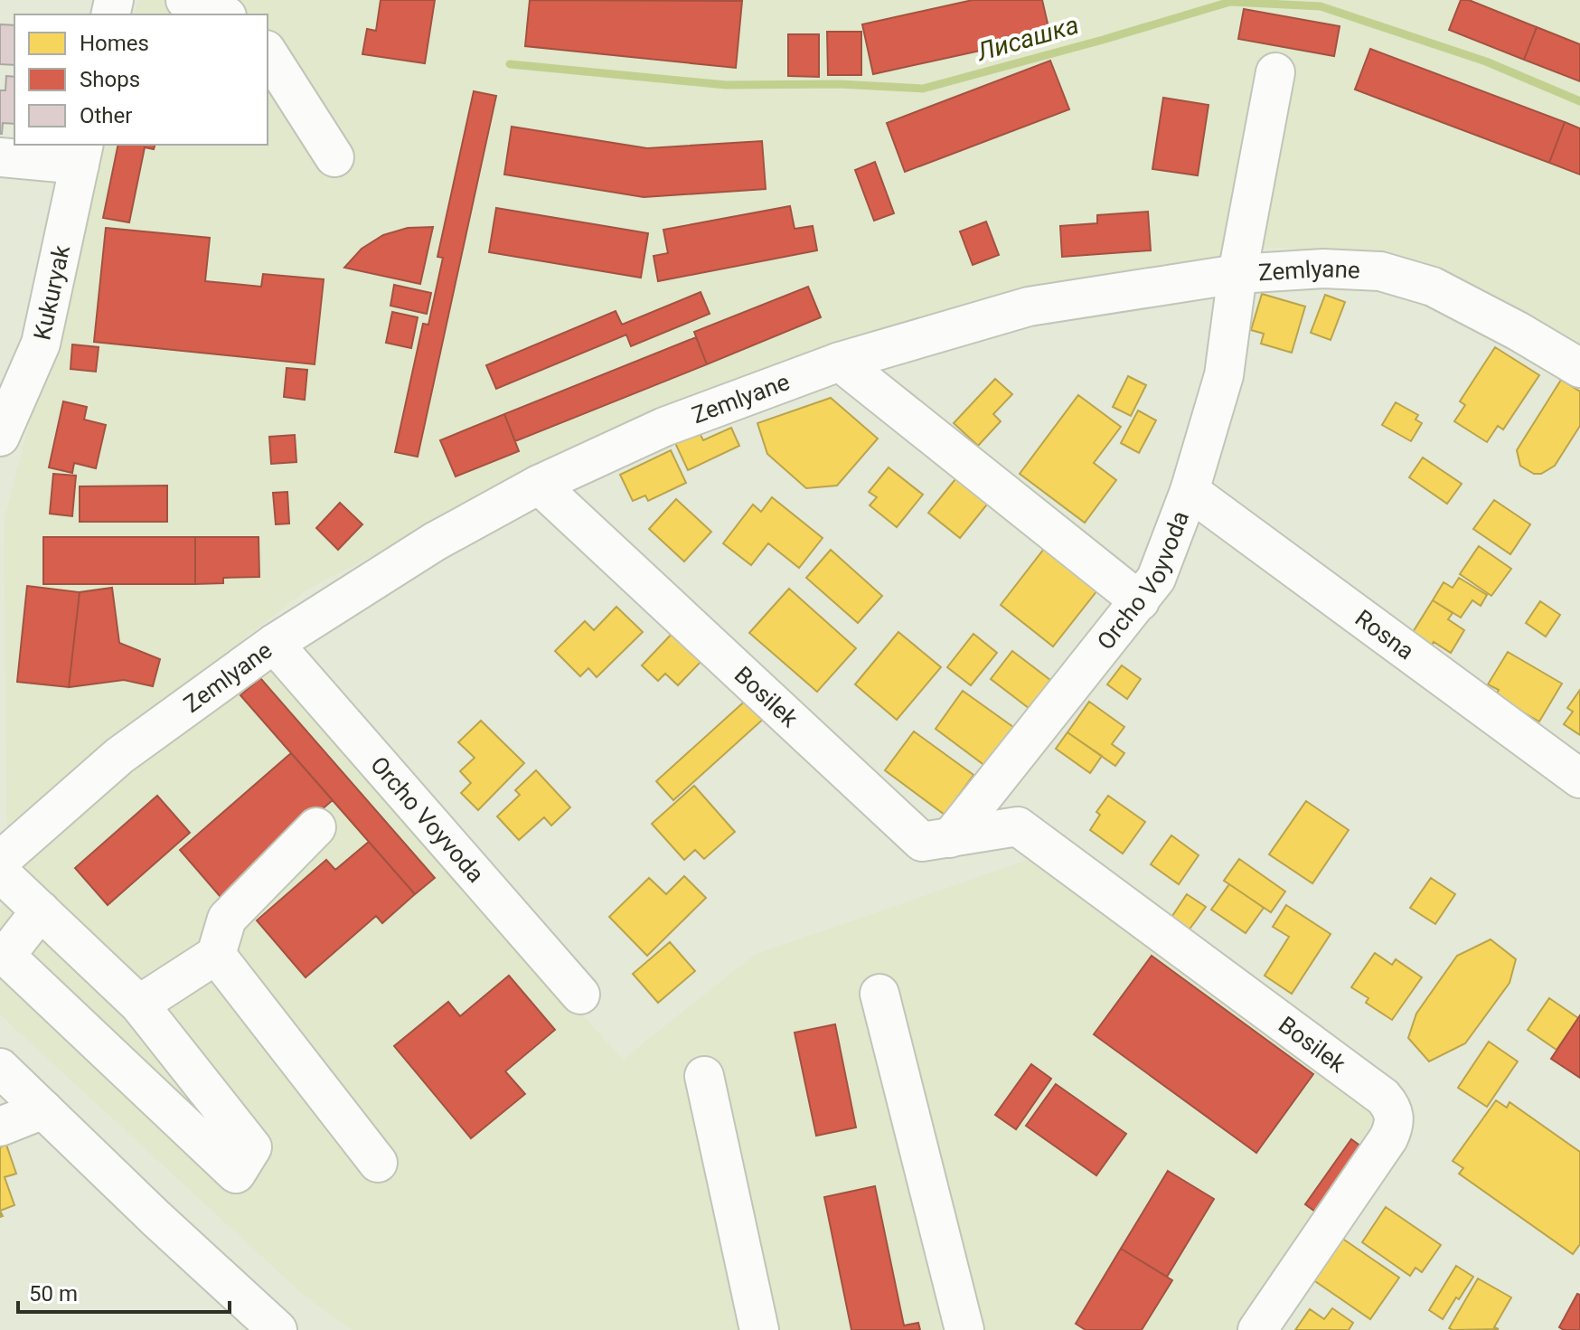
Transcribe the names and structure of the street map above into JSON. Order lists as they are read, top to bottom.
{
  "streets": {
    "street": [
      "Zemlyane",
      "Kukuryak",
      "Orcho Voyvoda",
      "Rosna",
      "Bosilek"
    ]
  },
  "crossings": [
    ["Zemlyane", "Orcho Voyvoda"],
    ["Zemlyane", "Bosilek"],
    ["Orcho Voyvoda", "Rosna"],
    ["Orcho Voyvoda", "Bosilek"]
  ],
  "water": ["Лисашка"],
  "legend": ["Homes", "Shops", "Other"],
  "scale_bar": "50 m"
}
